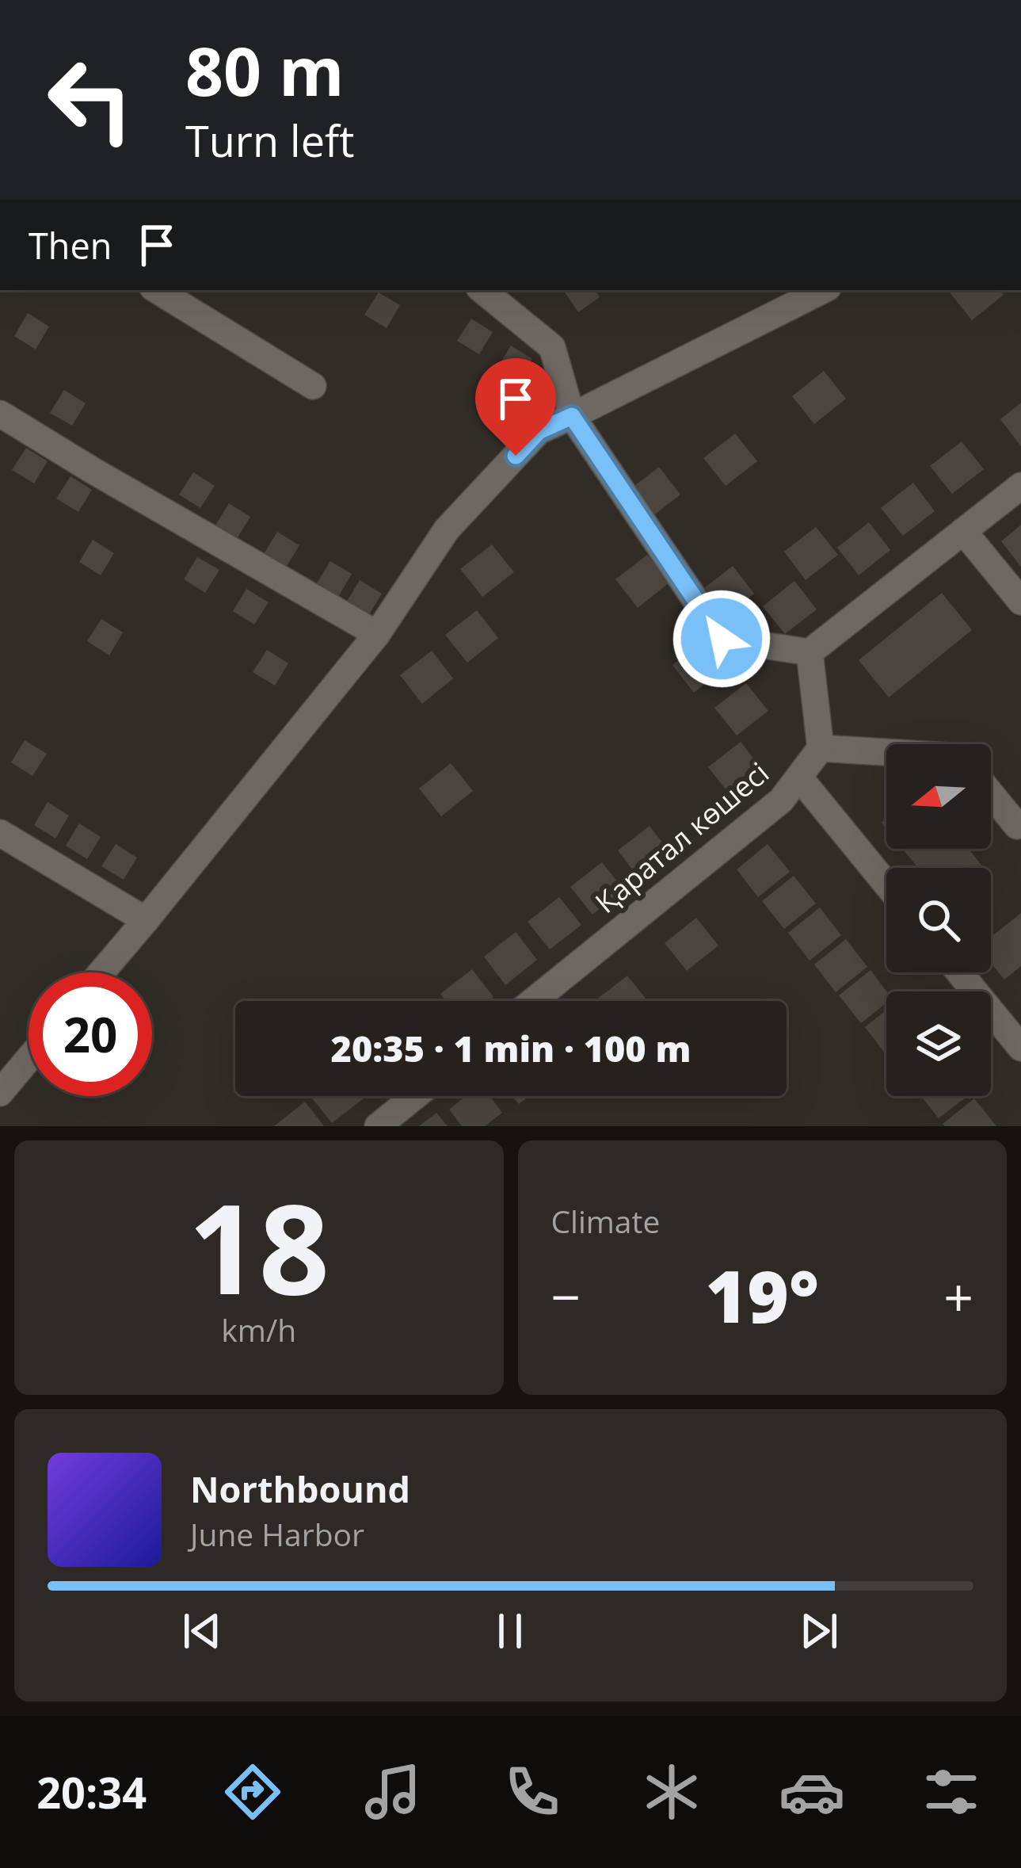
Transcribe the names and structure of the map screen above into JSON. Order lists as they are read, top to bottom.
{
  "streets": {
    "street": ["Қаратал көшесі"]
  },
  "north": "left",
  "page": {
    "turn": ["80 m", "Turn left"],
    "then": "Then",
    "limit": "20",
    "trip": "20:35 · 1 min · 100 m",
    "tile": [
      ["18", "km/h"],
      "Climate"
    ],
    "heat": ["−", "19°", "+"],
    "song": ["Northbound", "June Harbor"],
    "tabs": "20:34"
  }
}
